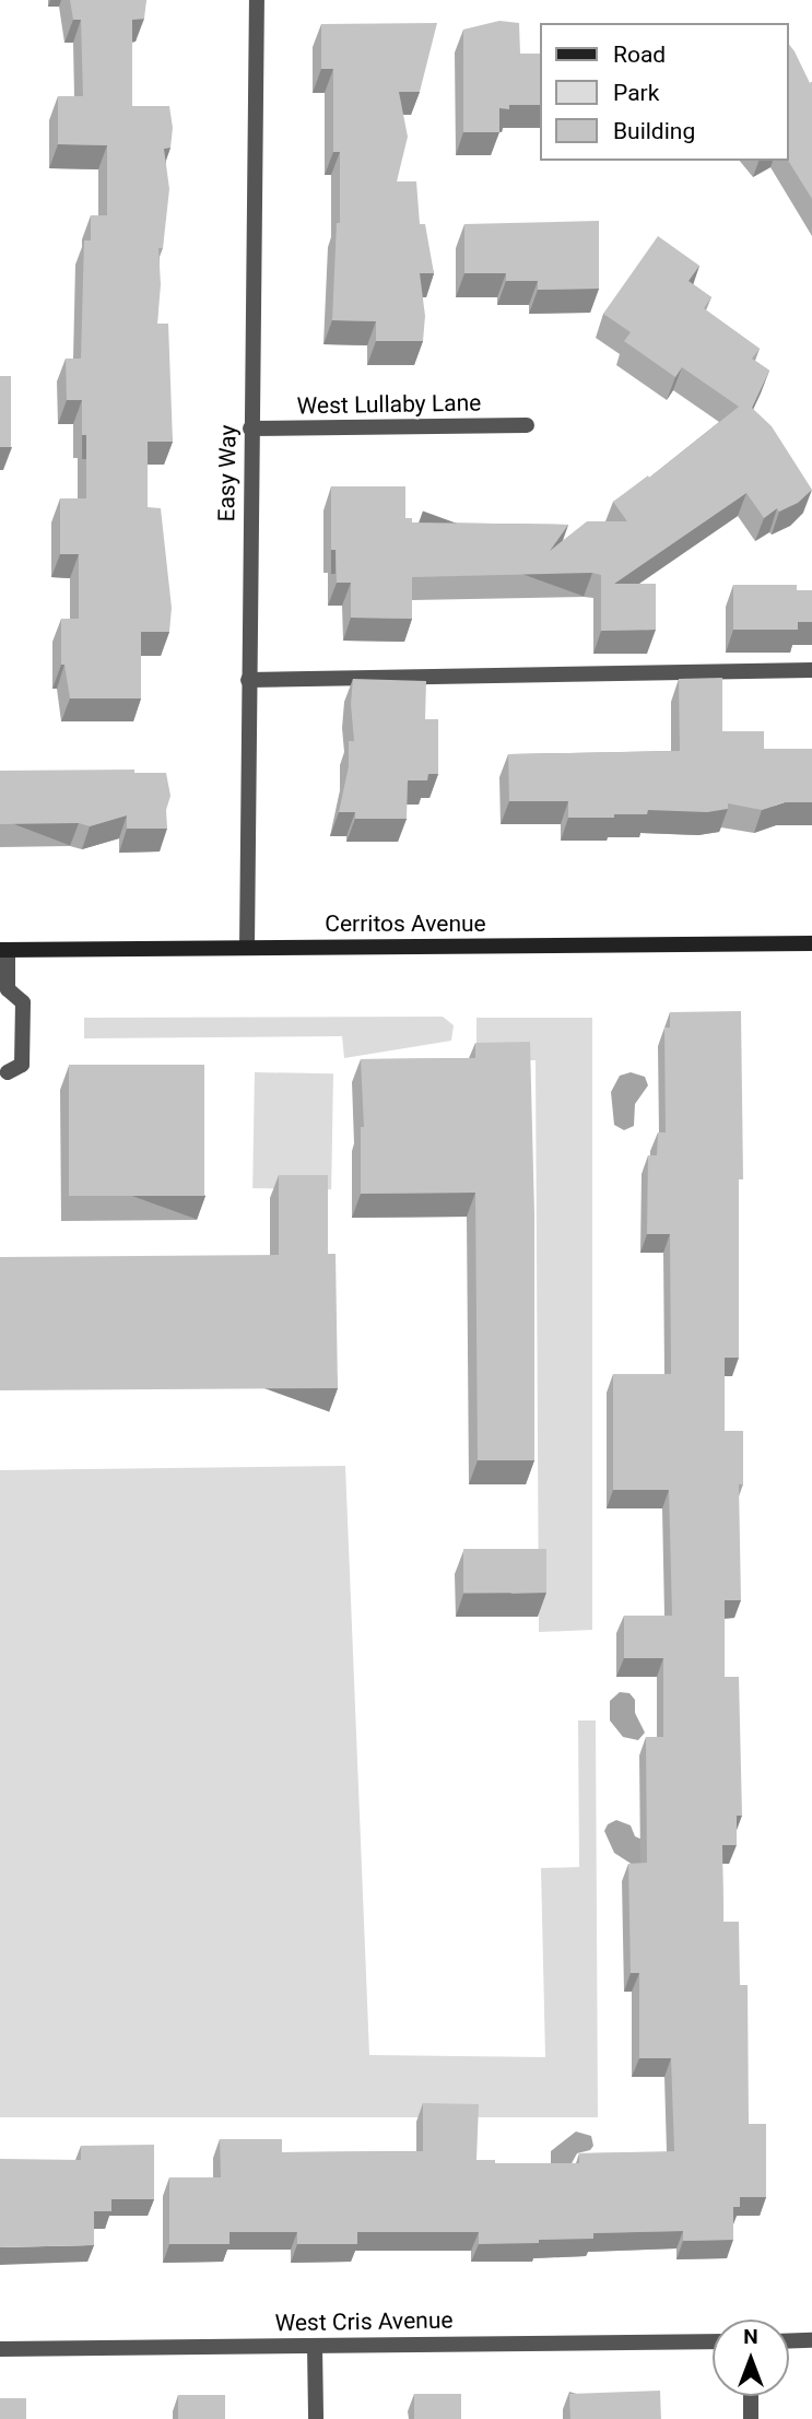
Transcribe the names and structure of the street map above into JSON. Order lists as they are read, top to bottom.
{
  "streets": {
    "street": [
      "West Lullaby Lane",
      "Easy Way",
      "Cerritos Avenue",
      "West Cris Avenue"
    ]
  },
  "crossings": [
    ["West Lullaby Lane", "Easy Way"],
    ["Easy Way", "Cerritos Avenue"]
  ],
  "legend": ["Road", "Park", "Building"],
  "north": "top"
}
